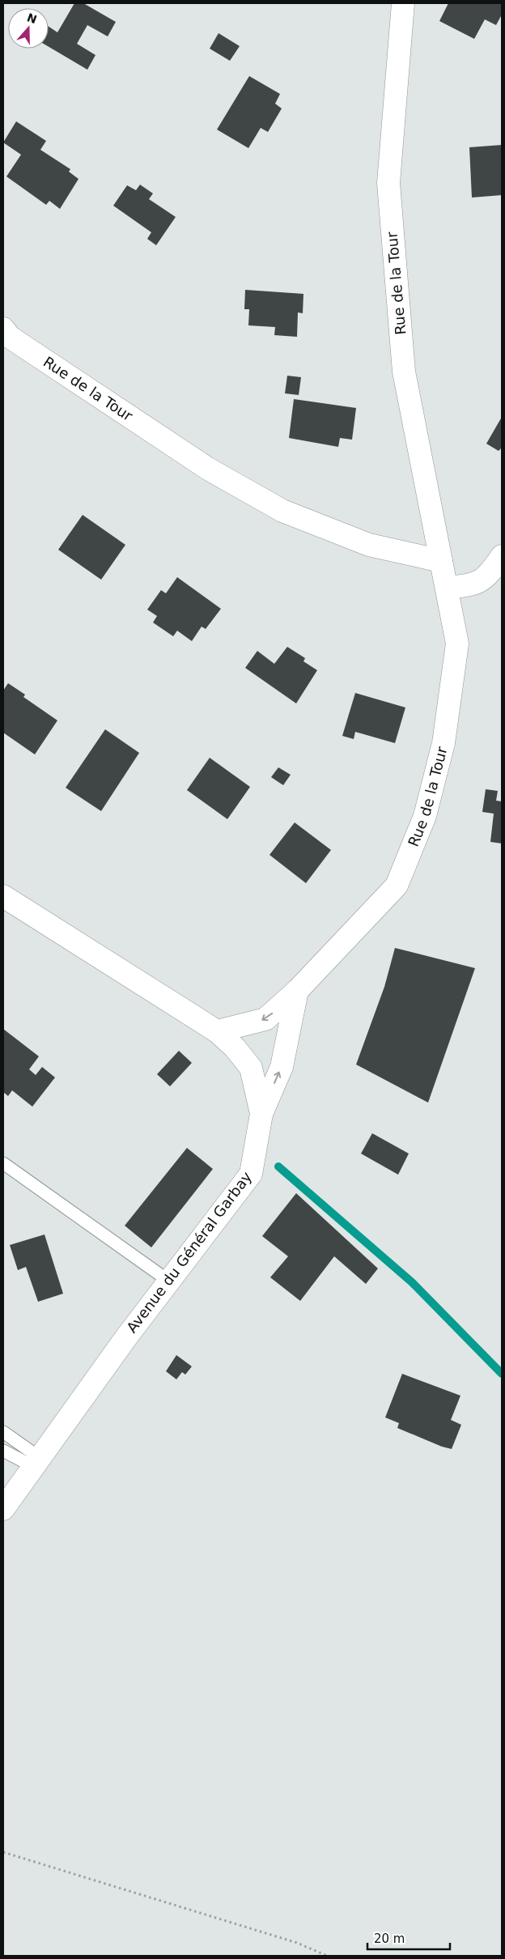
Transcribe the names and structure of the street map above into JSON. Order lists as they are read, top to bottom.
{
  "streets": {
    "street": ["Rue de la Tour", "Avenue du Général Garbay"]
  },
  "crossings": [
    ["Rue de la Tour", "Avenue du Général Garbay"]
  ],
  "scale_bar": "20 m",
  "north": "top"
}
